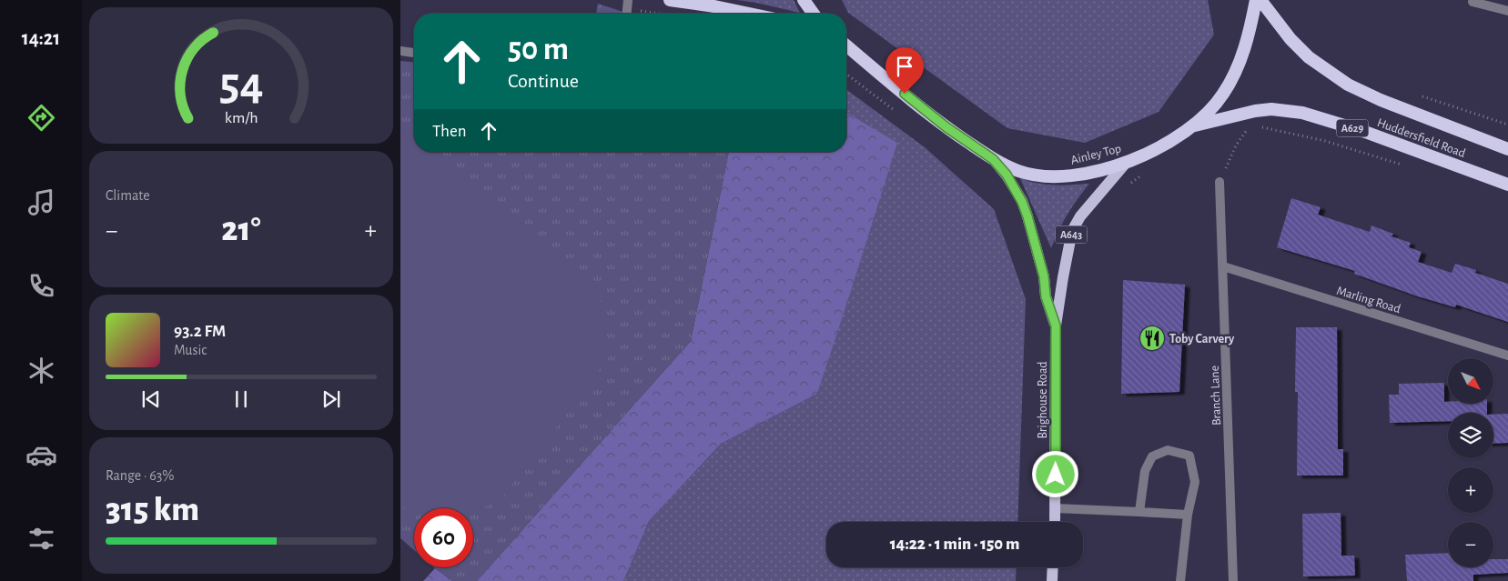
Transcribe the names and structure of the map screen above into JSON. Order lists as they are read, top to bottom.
{
  "streets": {
    "highway": ["A629", "Huddersfield Road", "Ainley Top"],
    "main road": ["A643", "Brighouse Road"],
    "street": ["Marling Road", "Branch Lane"]
  },
  "crossings": [
    ["Huddersfield Road", "Ainley Top"],
    ["Ainley Top", "A643"],
    ["A643", "Brighouse Road"],
    ["Marling Road", "Branch Lane"]
  ],
  "places": {
    "restaurant": ["Toby Carvery"]
  },
  "north": "bottom right",
  "page": {
    "tabs": "14:21",
    "turn": ["50 m", "Continue"],
    "then": "Then",
    "tile": [
      "Climate",
      ["Range · 63%", "315 km"]
    ],
    "heat": ["−", "21°", "+"],
    "song": ["93.2 FM", "Music"],
    "map_buttons": ["+", "−"],
    "limit": "60",
    "trip": "14:22 · 1 min · 150 m",
    "gauge": ["54", "km/h"]
  }
}
